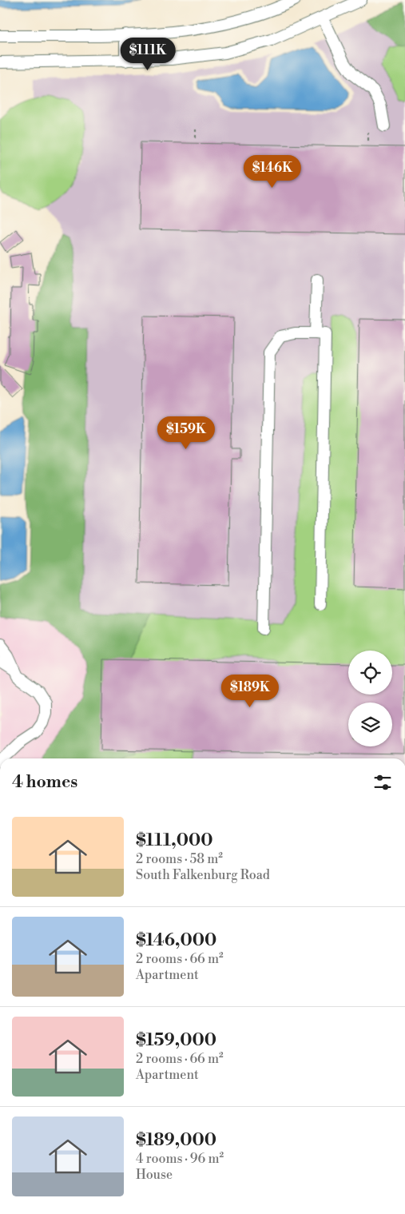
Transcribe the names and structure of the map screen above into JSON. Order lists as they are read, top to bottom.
{
  "page": {
    "price": [
      "$111K",
      "$146K",
      "$159K",
      "$189K"
    ],
    "heading": "4 homes",
    "list": [
      {
        "name": "$111,000",
        "note": "2 rooms · 58 m² · South Falkenburg Road"
      },
      {
        "name": "$146,000",
        "note": "2 rooms · 66 m² · Apartment"
      },
      {
        "name": "$159,000",
        "note": "2 rooms · 66 m² · Apartment"
      },
      {
        "name": "$189,000",
        "note": "4 rooms · 96 m² · House"
      }
    ]
  }
}
